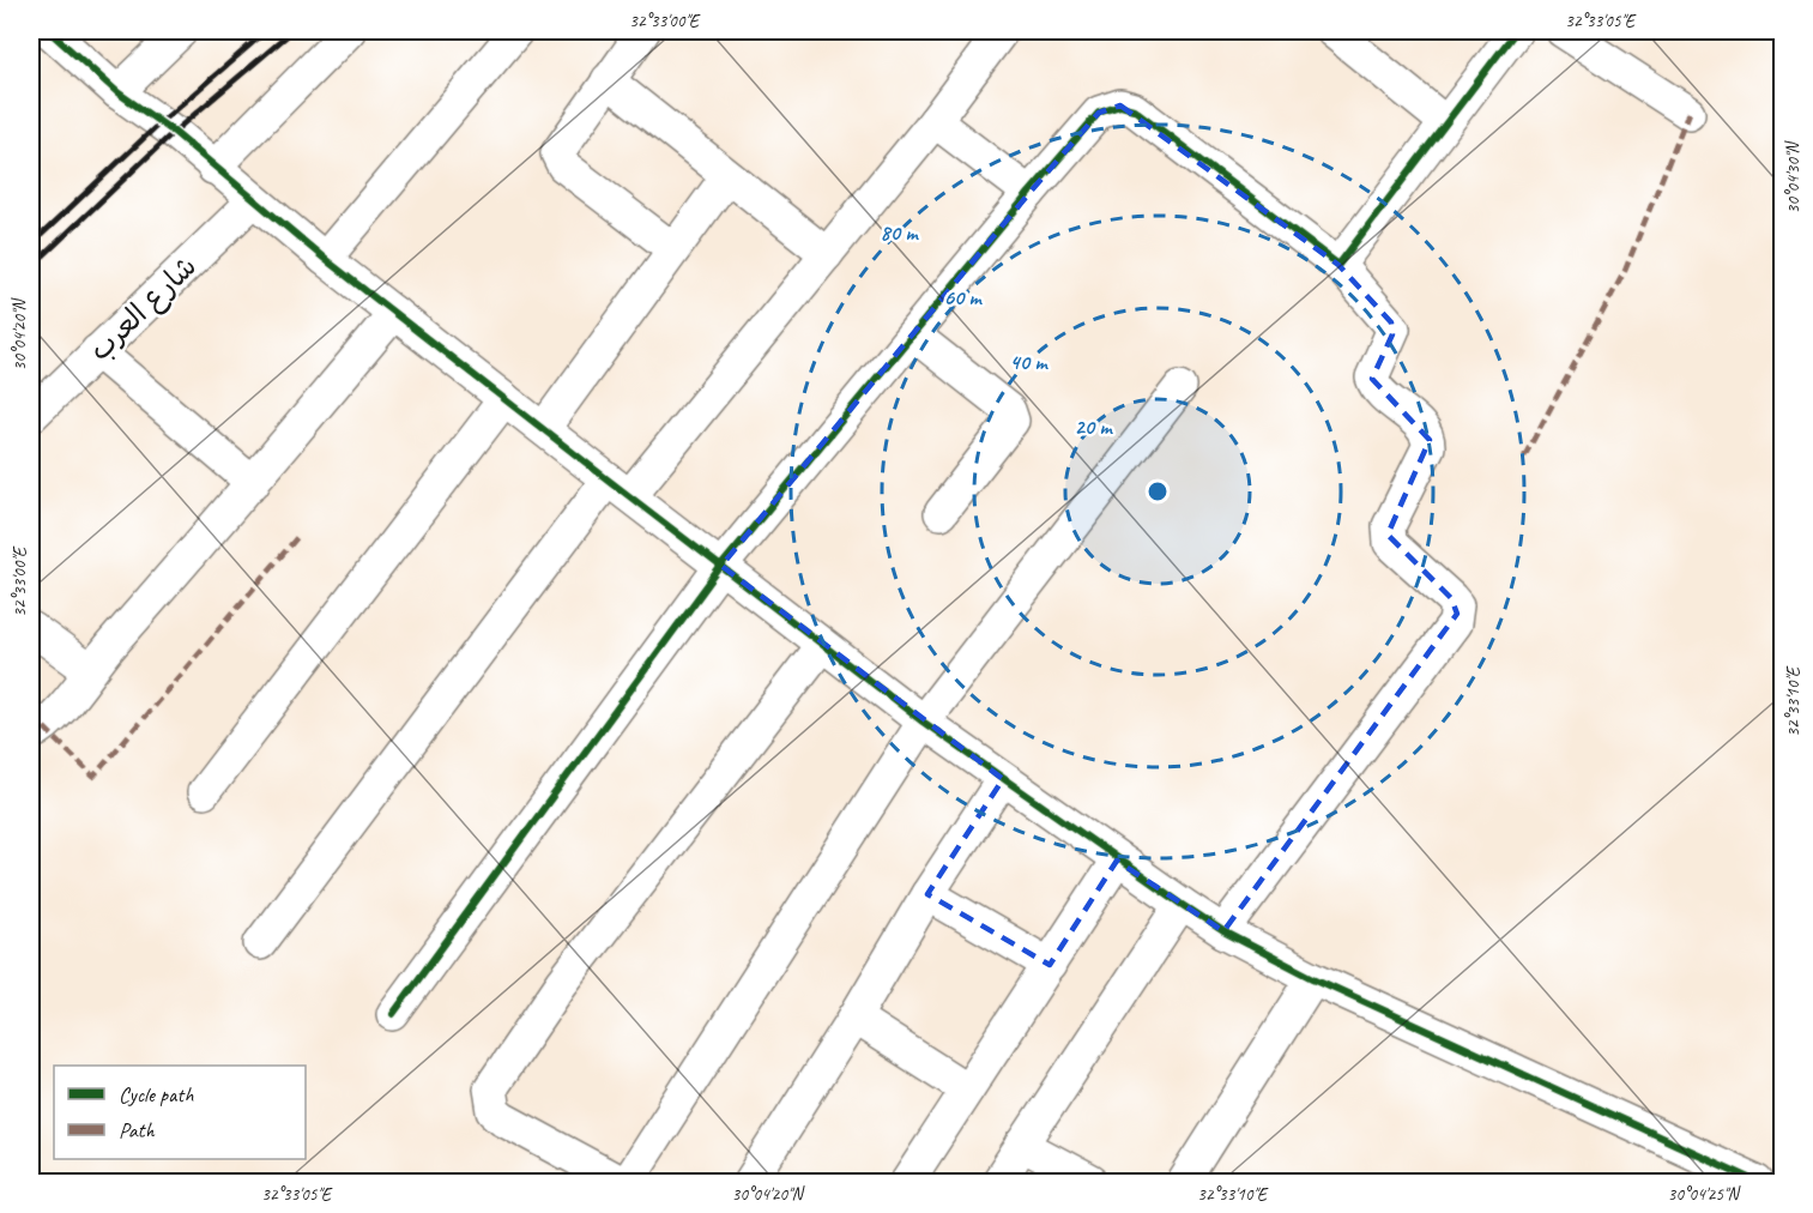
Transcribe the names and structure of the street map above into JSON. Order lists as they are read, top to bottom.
{
  "streets": {
    "street": ["شارع العرب"]
  },
  "legend": ["Cycle path", "Path"],
  "coordinates": [
    "32°33'00\"E",
    "32°33'05\"E",
    "30°04'30\"N",
    "30°04'20\"N",
    "32°33'10\"E",
    "30°04'25\"N"
  ],
  "rings": [
    "80 m",
    "60 m",
    "40 m",
    "20 m"
  ]
}
